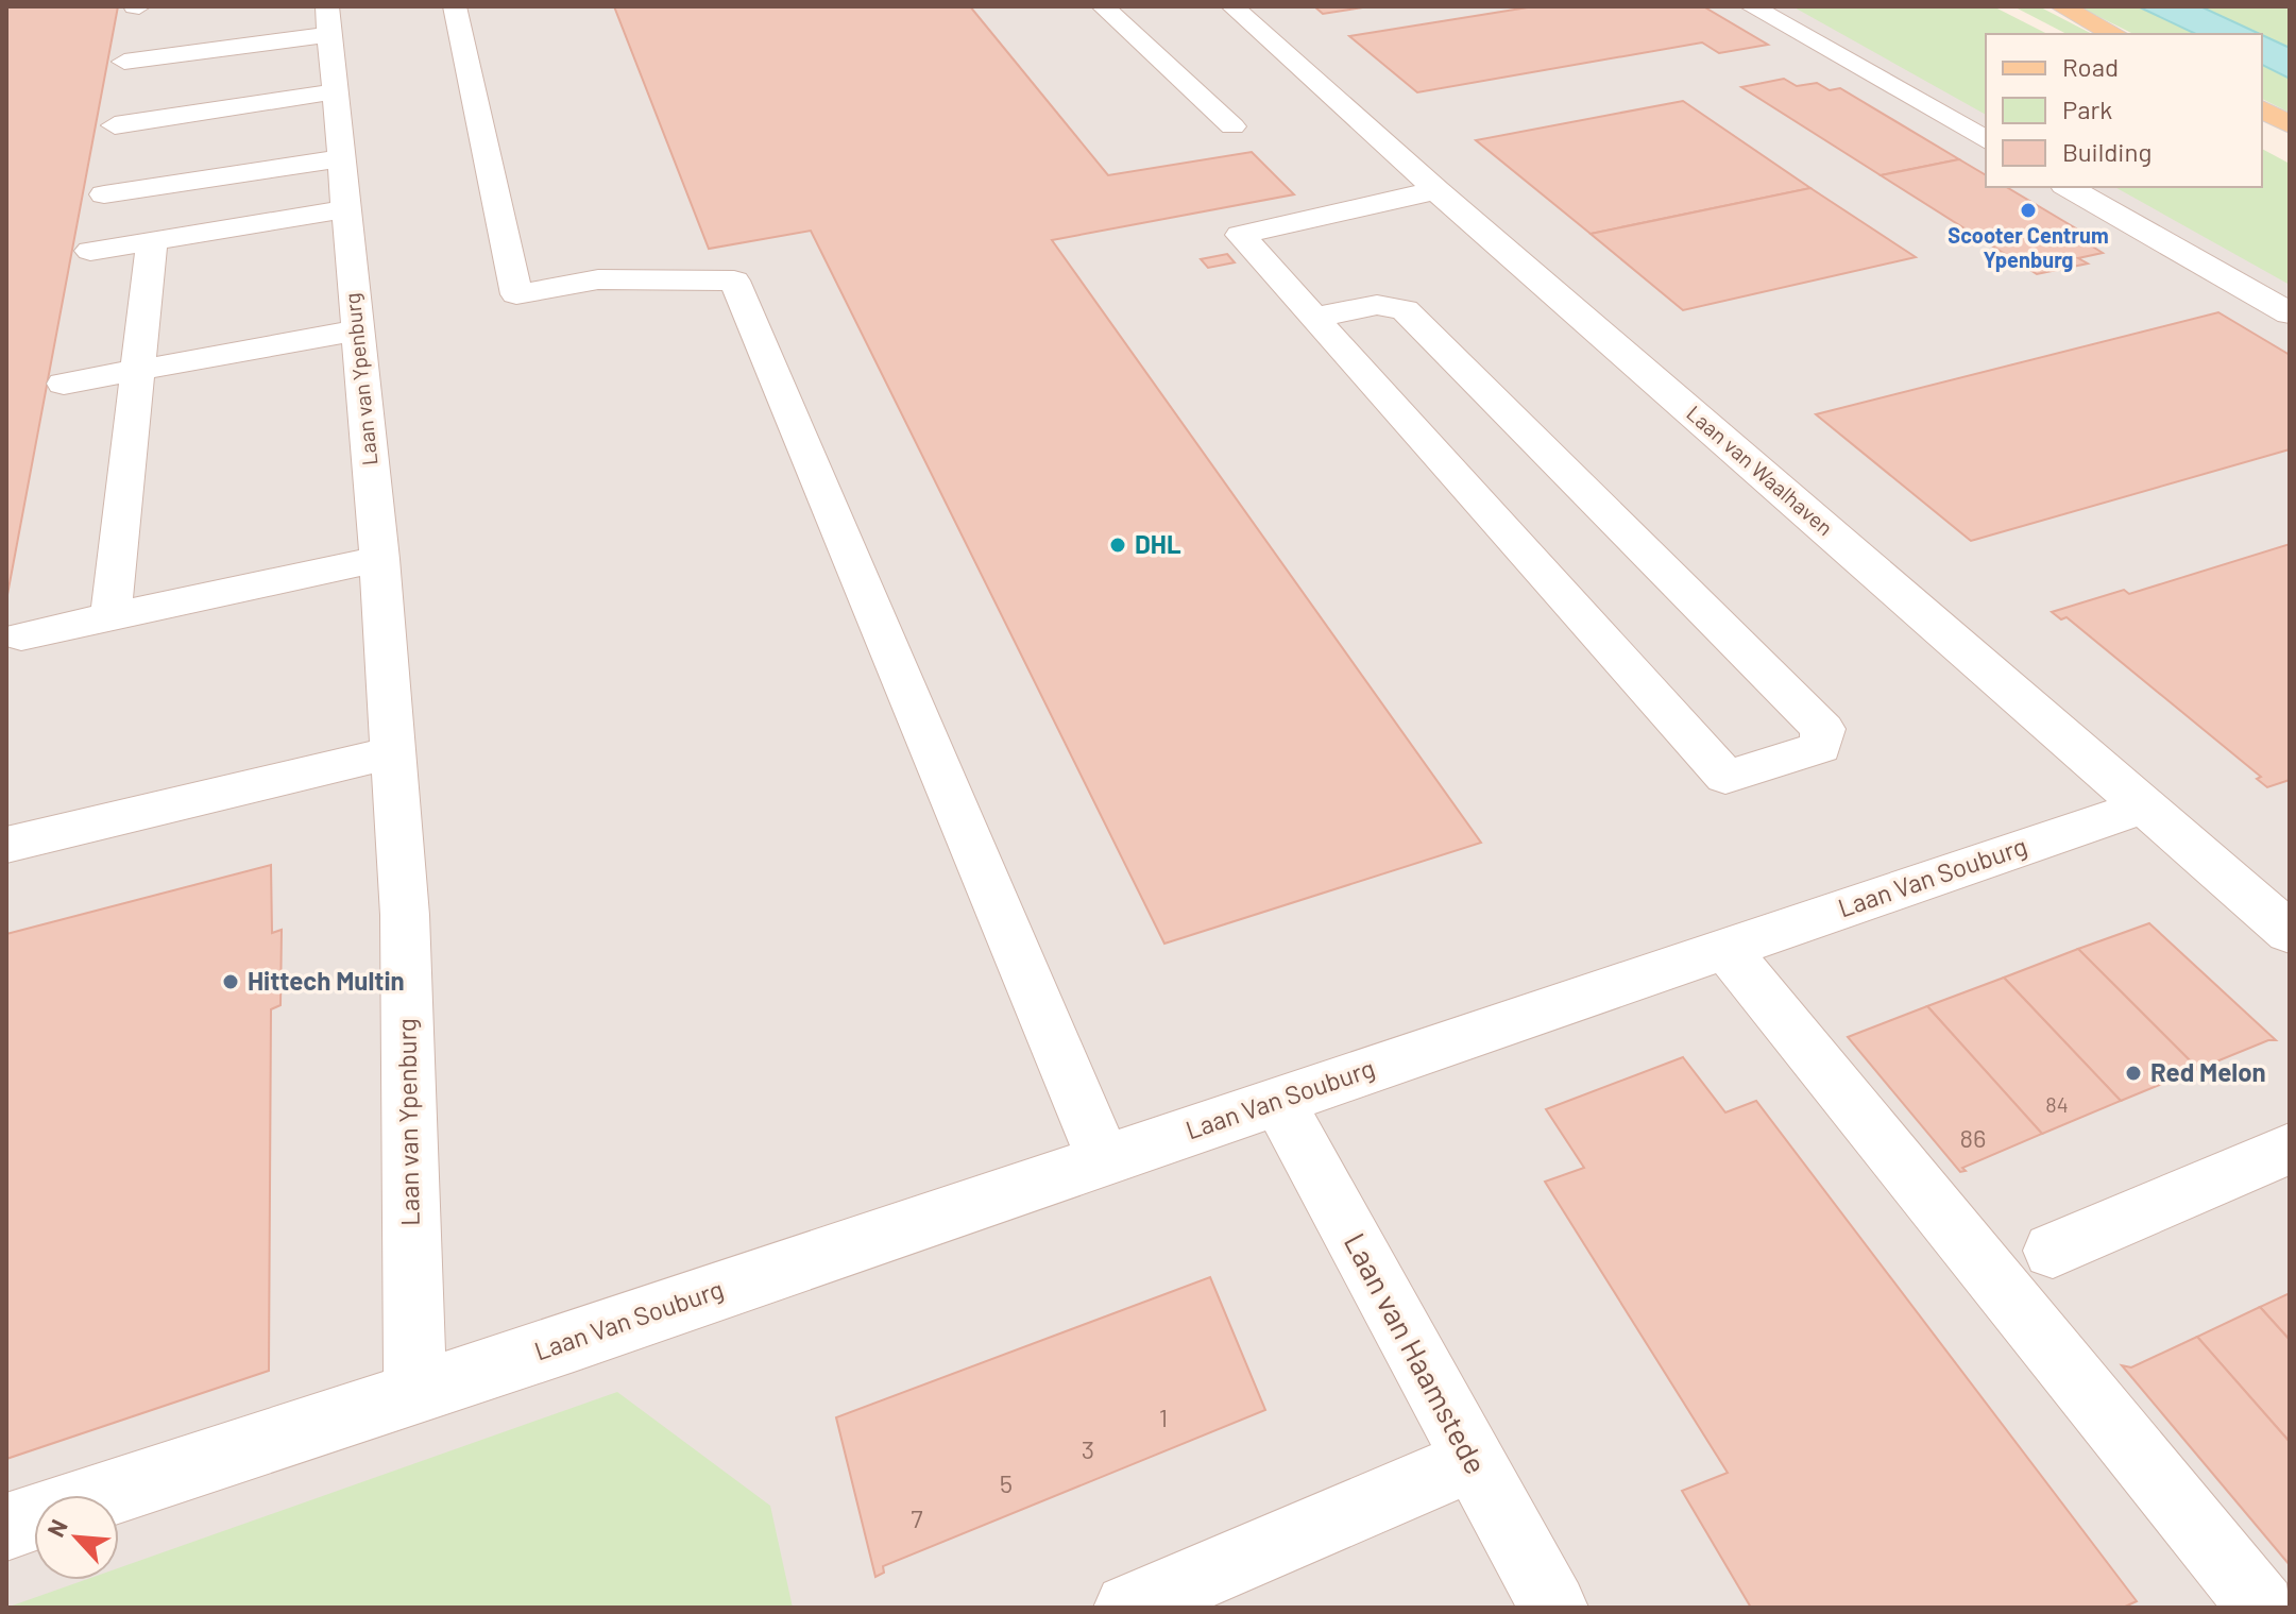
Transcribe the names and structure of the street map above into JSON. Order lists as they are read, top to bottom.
{
  "streets": {
    "street": [
      "Laan van Ypenburg",
      "Laan van Waalhaven",
      "Laan Van Souburg",
      "Laan van Haamstede"
    ]
  },
  "crossings": [
    ["Laan van Ypenburg", "Laan Van Souburg"],
    ["Laan van Waalhaven", "Laan Van Souburg"],
    ["Laan Van Souburg", "Laan van Haamstede"]
  ],
  "places": [
    "Scooter Centrum Ypenburg",
    "DHL",
    "Hittech Multin",
    "Red Melon"
  ],
  "house_numbers": [
    "84",
    "86",
    "1",
    "3",
    "5",
    "7"
  ],
  "legend": ["Road", "Park", "Building"],
  "north": "top left"
}
